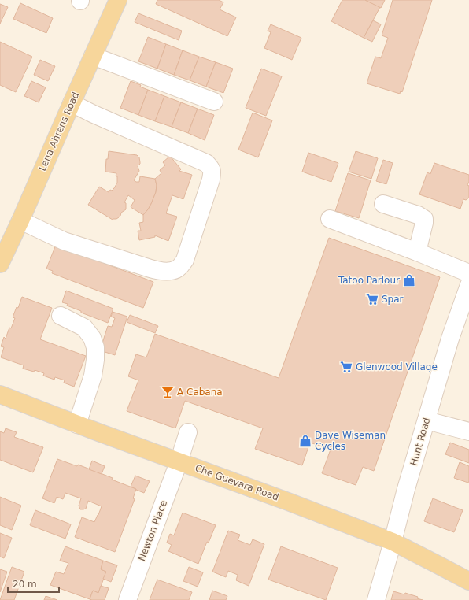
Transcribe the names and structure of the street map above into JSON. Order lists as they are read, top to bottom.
{
  "streets": {
    "main road": ["Lena Ahrens Road", "Che Guevara Road"],
    "street": ["Hunt Road", "Newton Place"]
  },
  "crossings": [
    ["Hunt Road", "Che Guevara Road"],
    ["Che Guevara Road", "Newton Place"]
  ],
  "places": {
    "shop": ["Tatoo Parlour", "Dave Wiseman Cycles"],
    "supermarket": ["Spar", "Glenwood Village"],
    "bar": ["A Cabana"]
  },
  "scale_bar": "20 m"
}
